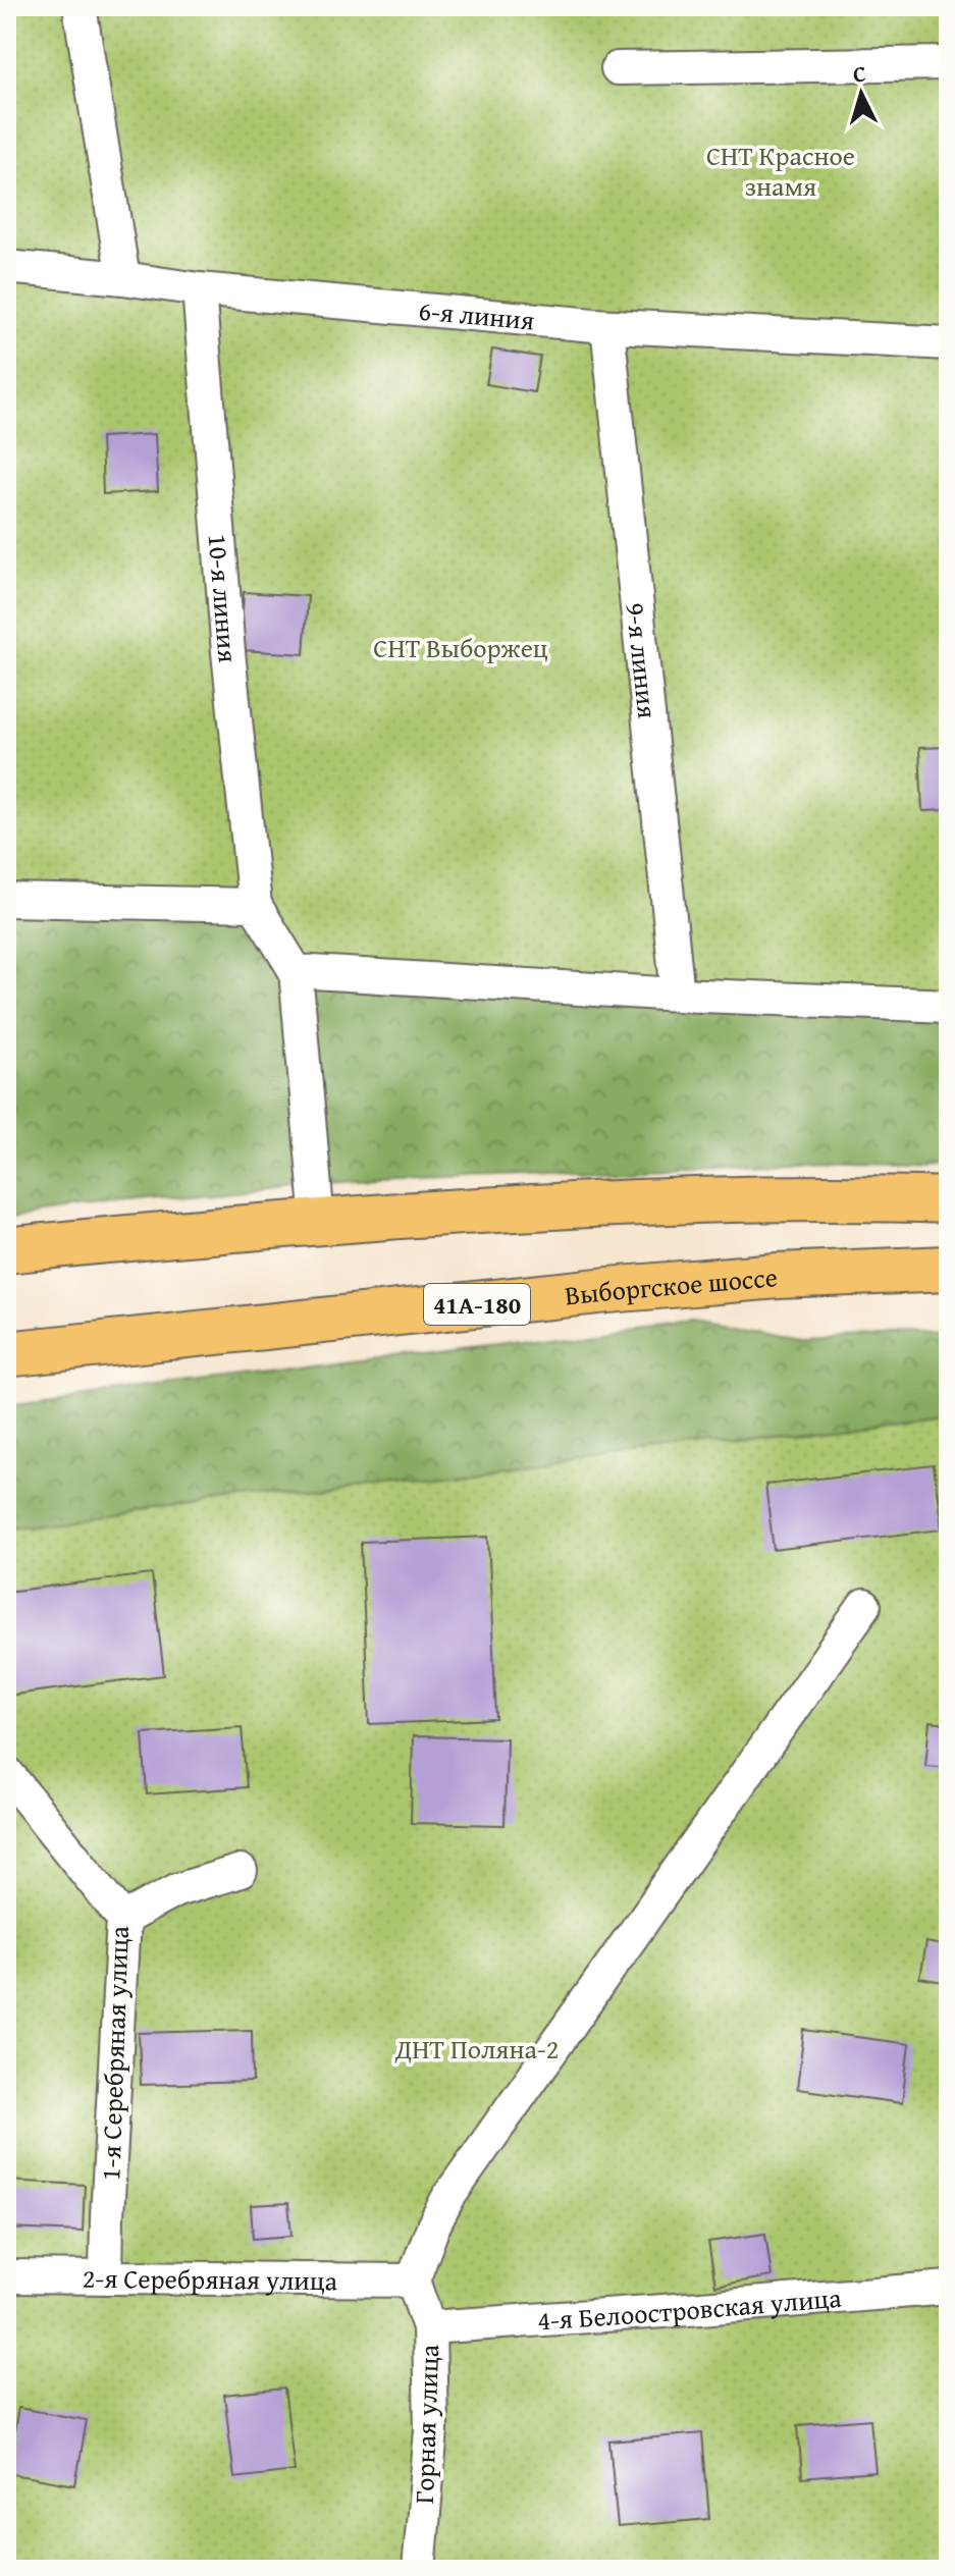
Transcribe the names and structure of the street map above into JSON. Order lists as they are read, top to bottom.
{
  "streets": {
    "main road": ["Выборгское шоссе", "41А-180"],
    "street": [
      "6-я линия",
      "10-я линия",
      "9-я линия",
      "1-я Серебряная улица",
      "2-я Серебряная улица",
      "4-я Белоостровская улица",
      "Горная улица"
    ]
  },
  "crossings": [
    ["6-я линия", "10-я линия"],
    ["6-я линия", "9-я линия"],
    ["1-я Серебряная улица", "2-я Серебряная улица"],
    ["2-я Серебряная улица", "Горная улица"],
    ["4-я Белоостровская улица", "Горная улица"]
  ],
  "parks": ["СНТ Красное знамя", "СНТ Выборжец", "ДНТ Поляна-2"],
  "north": "top"
}
